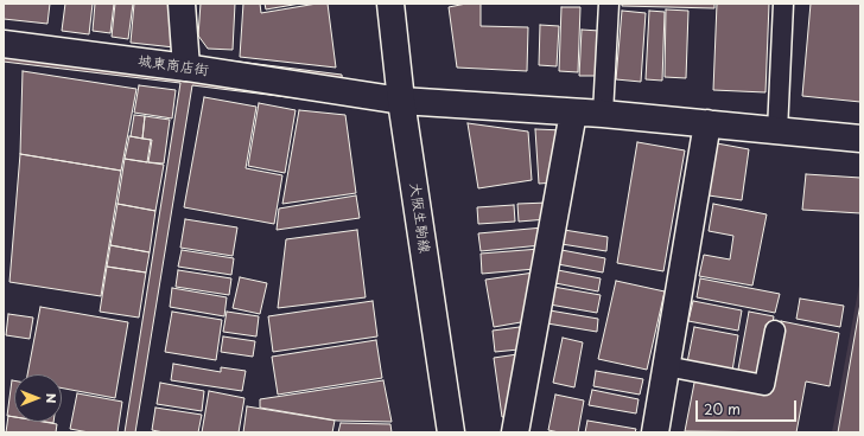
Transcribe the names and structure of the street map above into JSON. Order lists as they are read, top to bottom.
{
  "streets": {
    "street": ["城東商店街", "大阪生駒線"]
  },
  "crossings": [
    ["城東商店街", "大阪生駒線"]
  ],
  "scale_bar": "20 m",
  "north": "right"
}
